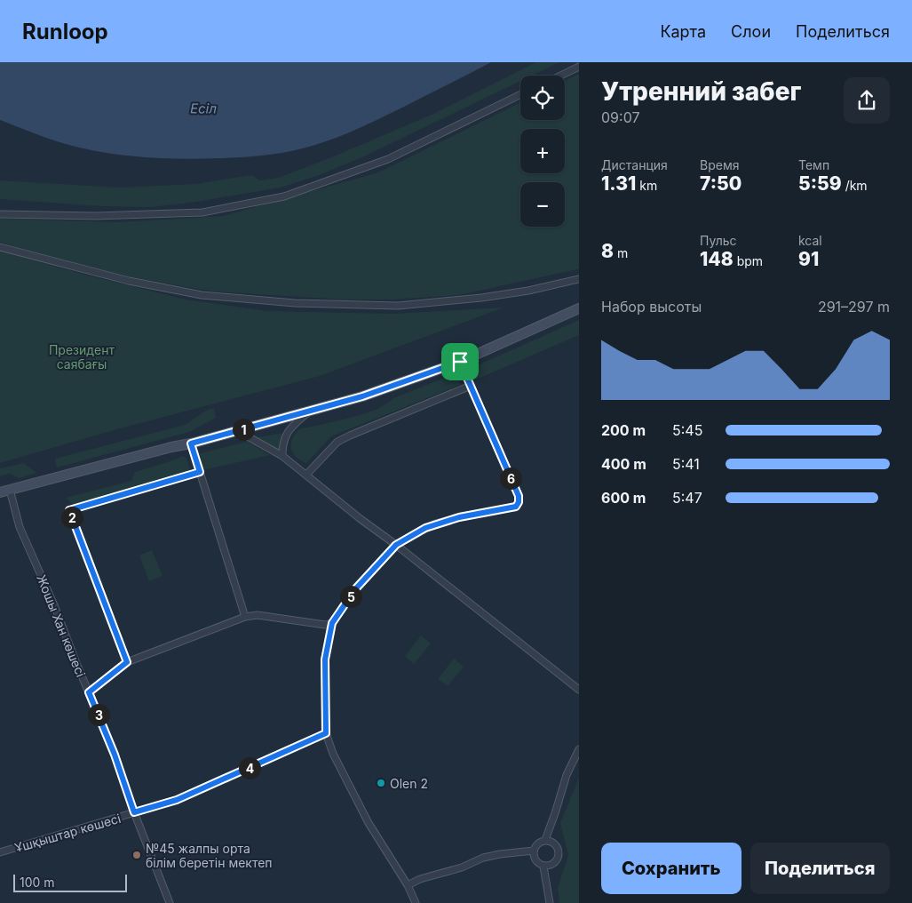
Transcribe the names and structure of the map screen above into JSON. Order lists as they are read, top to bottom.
{
  "streets": {
    "street": ["Жошы Хан көшесі", "Ұшқыштар көшесі"]
  },
  "crossings": [
    ["Жошы Хан көшесі", "Ұшқыштар көшесі"]
  ],
  "water": ["Есіл"],
  "parks": ["Президент саябағы"],
  "places": ["Olen 2", "№45 жалпы орта білім беретін мектеп"],
  "scale_bar": "100 m",
  "page": {
    "header": "Runloop",
    "nav": ["Карта", "Слои", "Поделиться"],
    "heading": ["Утренний забег", "09:07"],
    "map_buttons": ["+", "−"],
    "stats": [
      ["Дистанция", "1.31 km"],
      ["Время", "7:50"],
      ["Темп", "5:59 /km"],
      ["8 m"],
      ["Пульс", "148 bpm"],
      ["kcal", "91"]
    ],
    "chart": ["Набор высоты", "291–297 m"],
    "list": [
      {
        "name": "200 m",
        "note": "5:45"
      },
      {
        "name": "400 m",
        "note": "5:41"
      },
      {
        "name": "600 m",
        "note": "5:47"
      }
    ],
    "pins": [
      "1",
      "6",
      "2",
      "5",
      "3",
      "4"
    ],
    "buttons": ["Сохранить", "Поделиться"],
    "scale": "100 m"
  }
}
